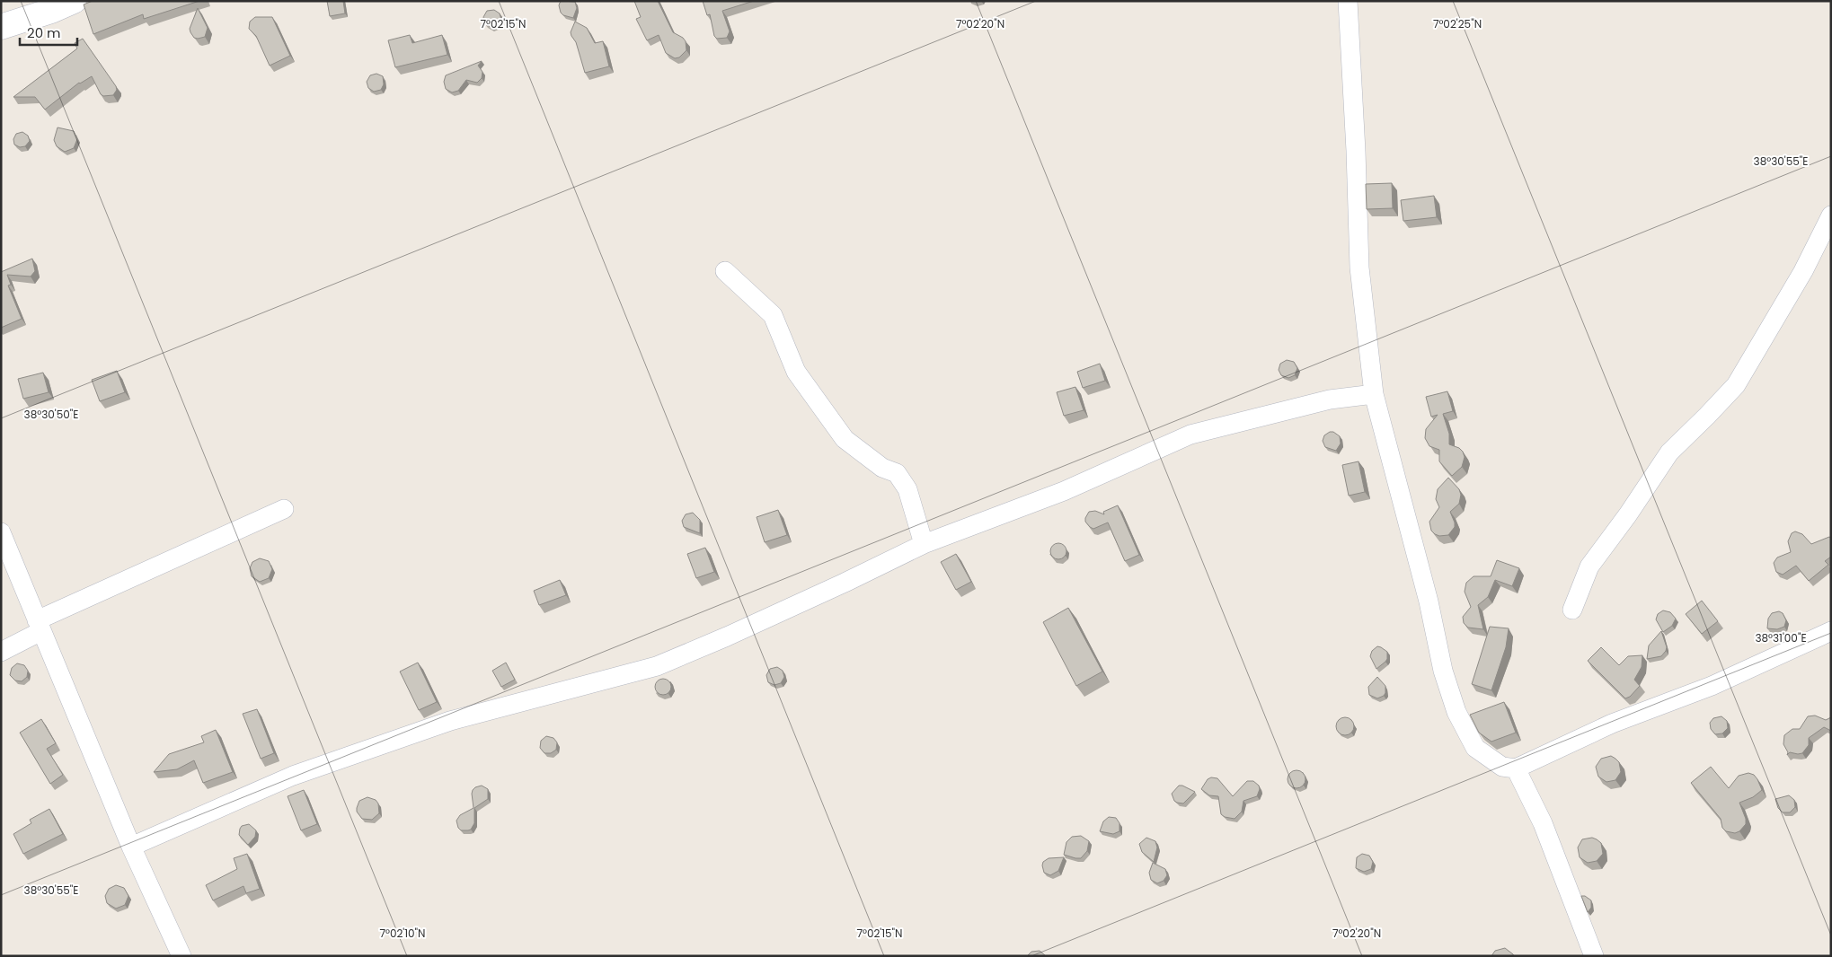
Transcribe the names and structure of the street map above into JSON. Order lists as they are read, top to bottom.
{
  "scale_bar": "20 m",
  "coordinates": [
    "7°02'15\"N",
    "7°02'20\"N",
    "7°02'25\"N",
    "38°30'55\"E",
    "38°30'50\"E",
    "38°31'00\"E",
    "7°02'10\"N"
  ]
}
